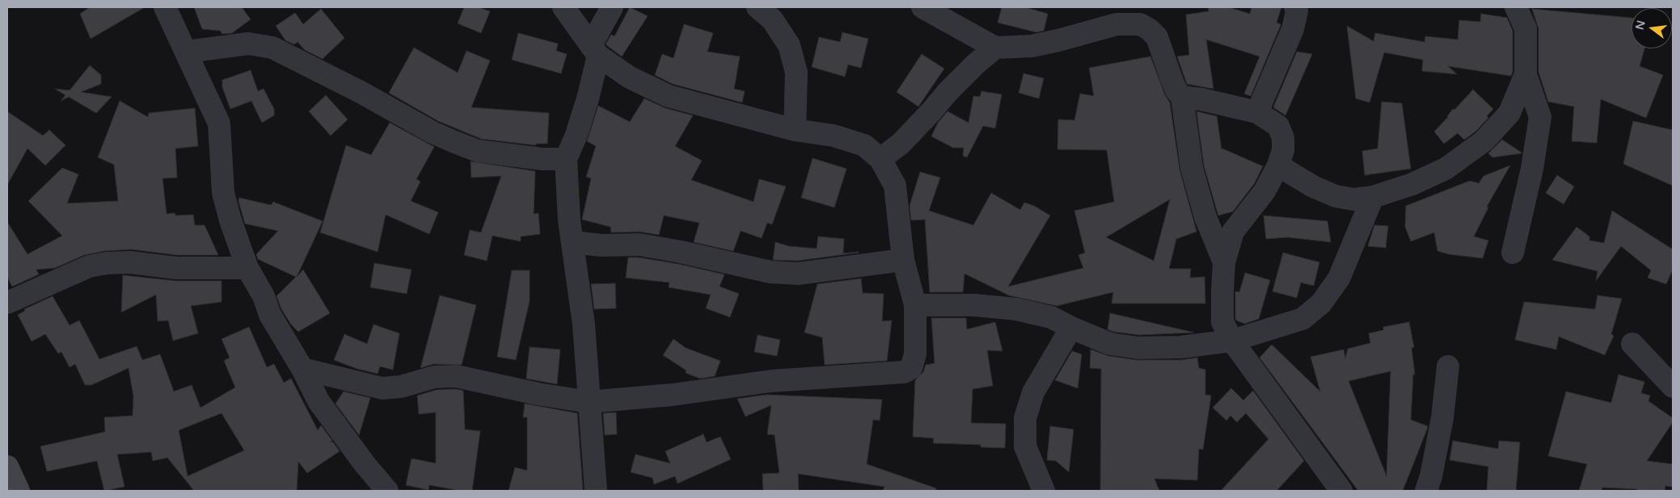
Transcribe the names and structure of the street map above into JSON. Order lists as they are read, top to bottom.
{
  "north": "left"
}
